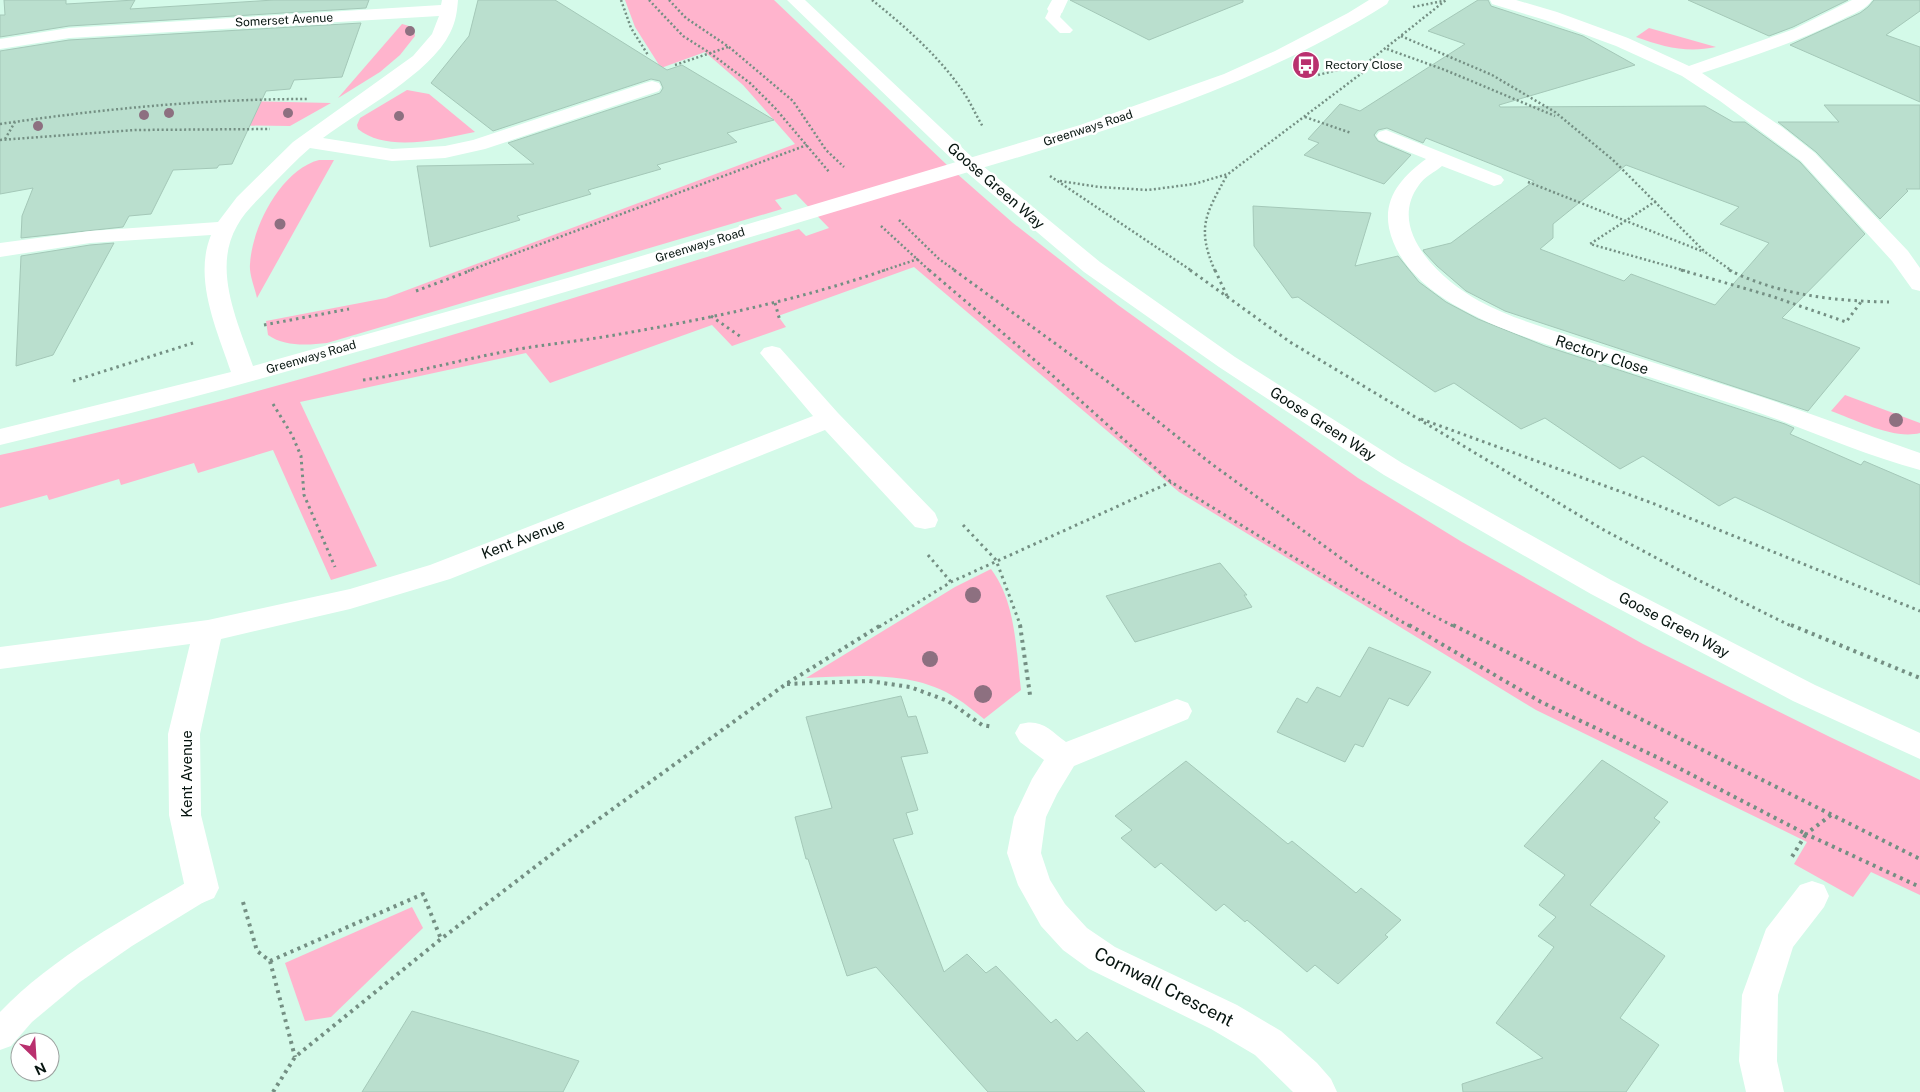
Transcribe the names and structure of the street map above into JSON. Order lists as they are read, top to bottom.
{
  "streets": {
    "street": [
      "Somerset Avenue",
      "Greenways Road",
      "Goose Green Way",
      "Rectory Close",
      "Kent Avenue",
      "Cornwall Crescent"
    ]
  },
  "crossings": [
    ["Somerset Avenue", "Greenways Road"]
  ],
  "places": {
    "bus stop": ["Rectory Close"]
  },
  "north": "bottom right"
}
